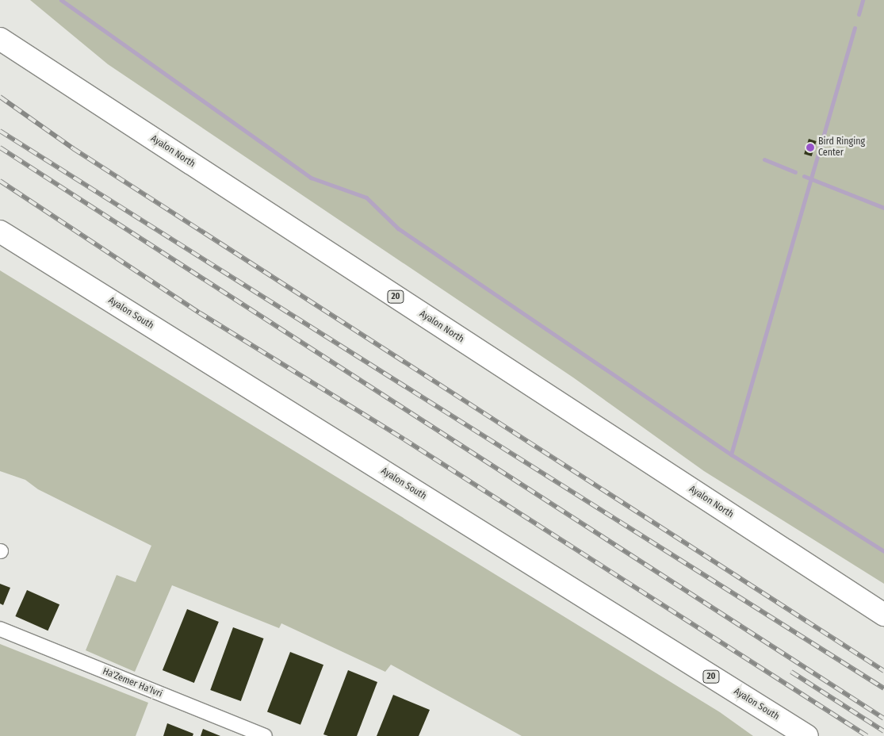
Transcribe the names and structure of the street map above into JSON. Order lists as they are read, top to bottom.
{
  "streets": {
    "highway": ["Ayalon North", "20", "Ayalon South"],
    "street": ["Ha'Zemer Ha'Ivri"]
  },
  "places": ["Bird Ringing Center"]
}
